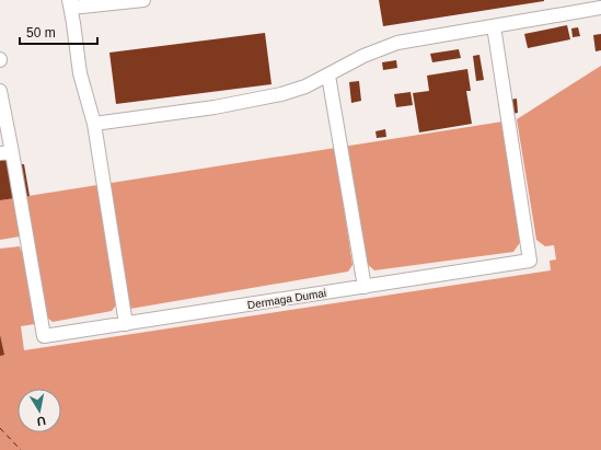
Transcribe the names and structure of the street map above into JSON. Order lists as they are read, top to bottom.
{
  "streets": {
    "lane": ["Dermaga Dumai"]
  },
  "scale_bar": "50 m",
  "north": "bottom"
}
